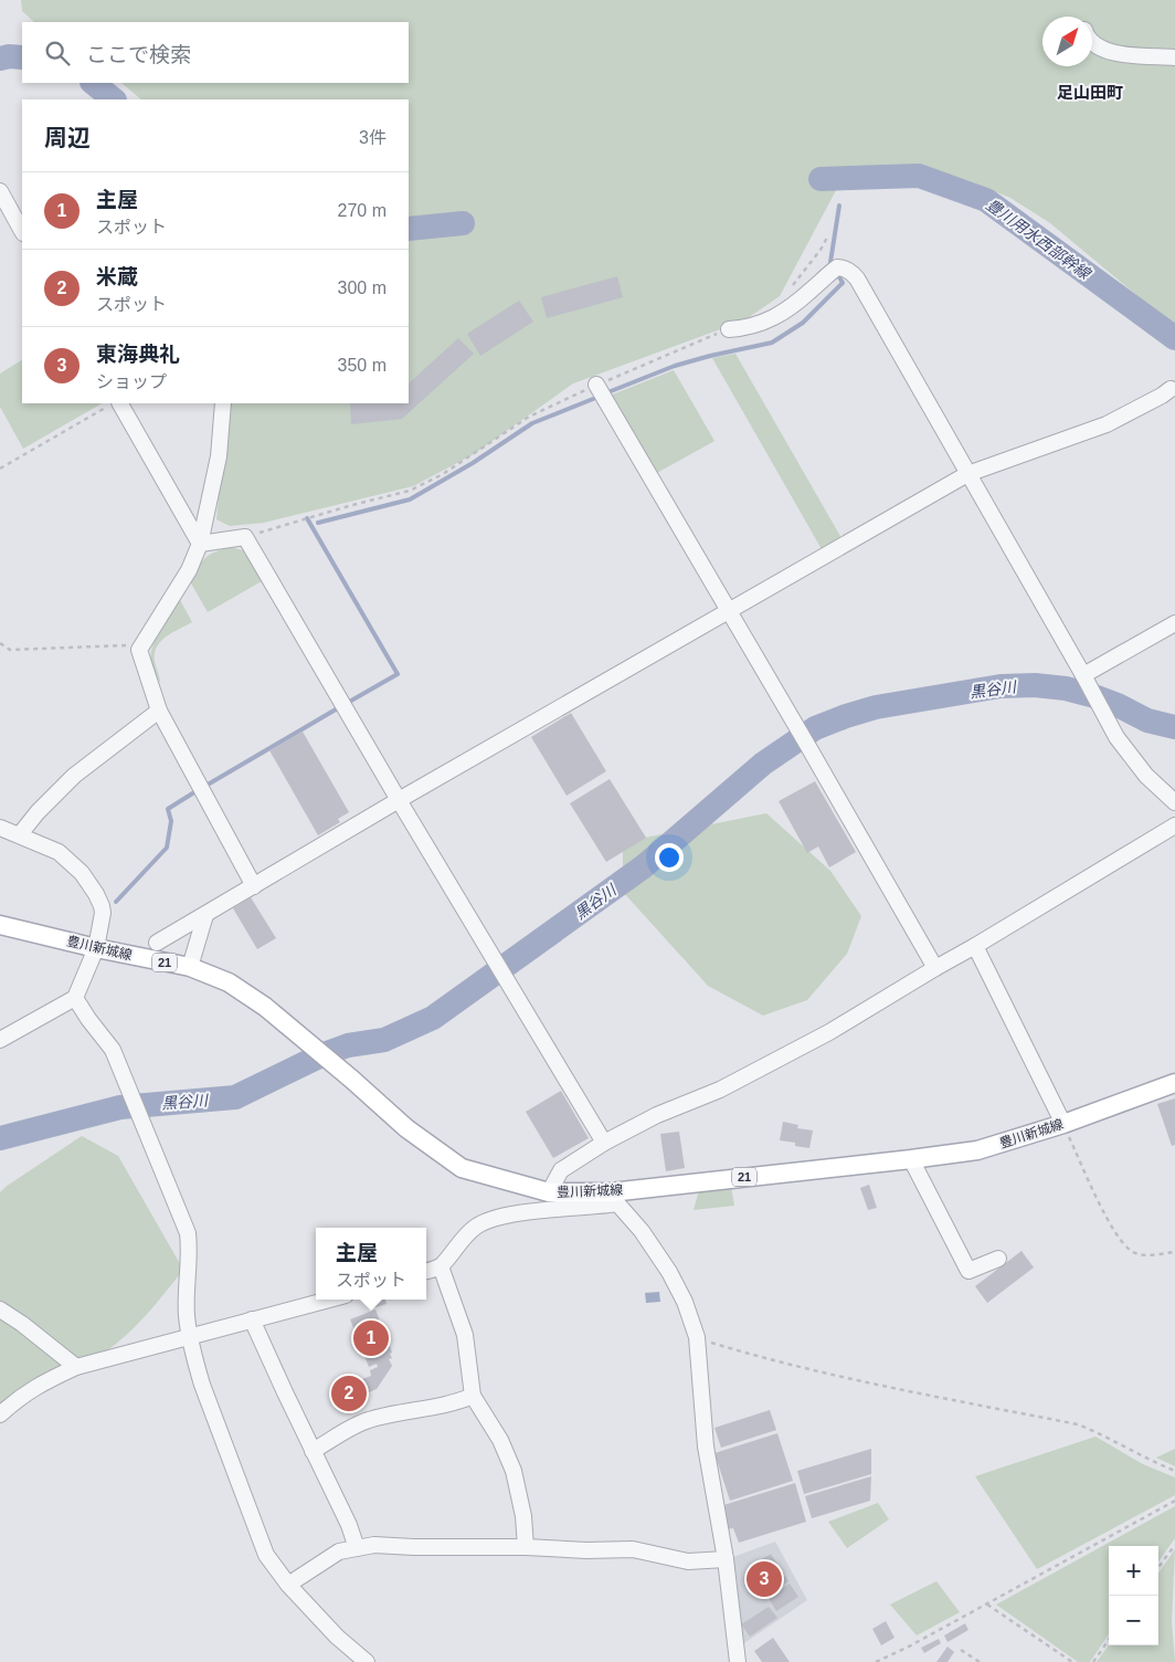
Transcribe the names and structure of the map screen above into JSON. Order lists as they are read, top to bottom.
{
  "streets": {
    "main road": ["豊川新城線", "21"]
  },
  "districts": ["足山田町"],
  "water": ["豊川用水西部幹線", "黒谷川"],
  "north": "top right",
  "page": {
    "search": "ここで検索",
    "heading": ["周辺", "3件"],
    "list": [
      {
        "mark": "1",
        "name": "主屋",
        "note": "スポット",
        "value": "270 m"
      },
      {
        "mark": "2",
        "name": "米蔵",
        "note": "スポット",
        "value": "300 m"
      },
      {
        "mark": "3",
        "name": "東海典礼",
        "note": "ショップ",
        "value": "350 m"
      }
    ],
    "popup": ["主屋", "スポット"],
    "pins": ["1", "2", "3"],
    "map_buttons": ["+", "−"]
  }
}
